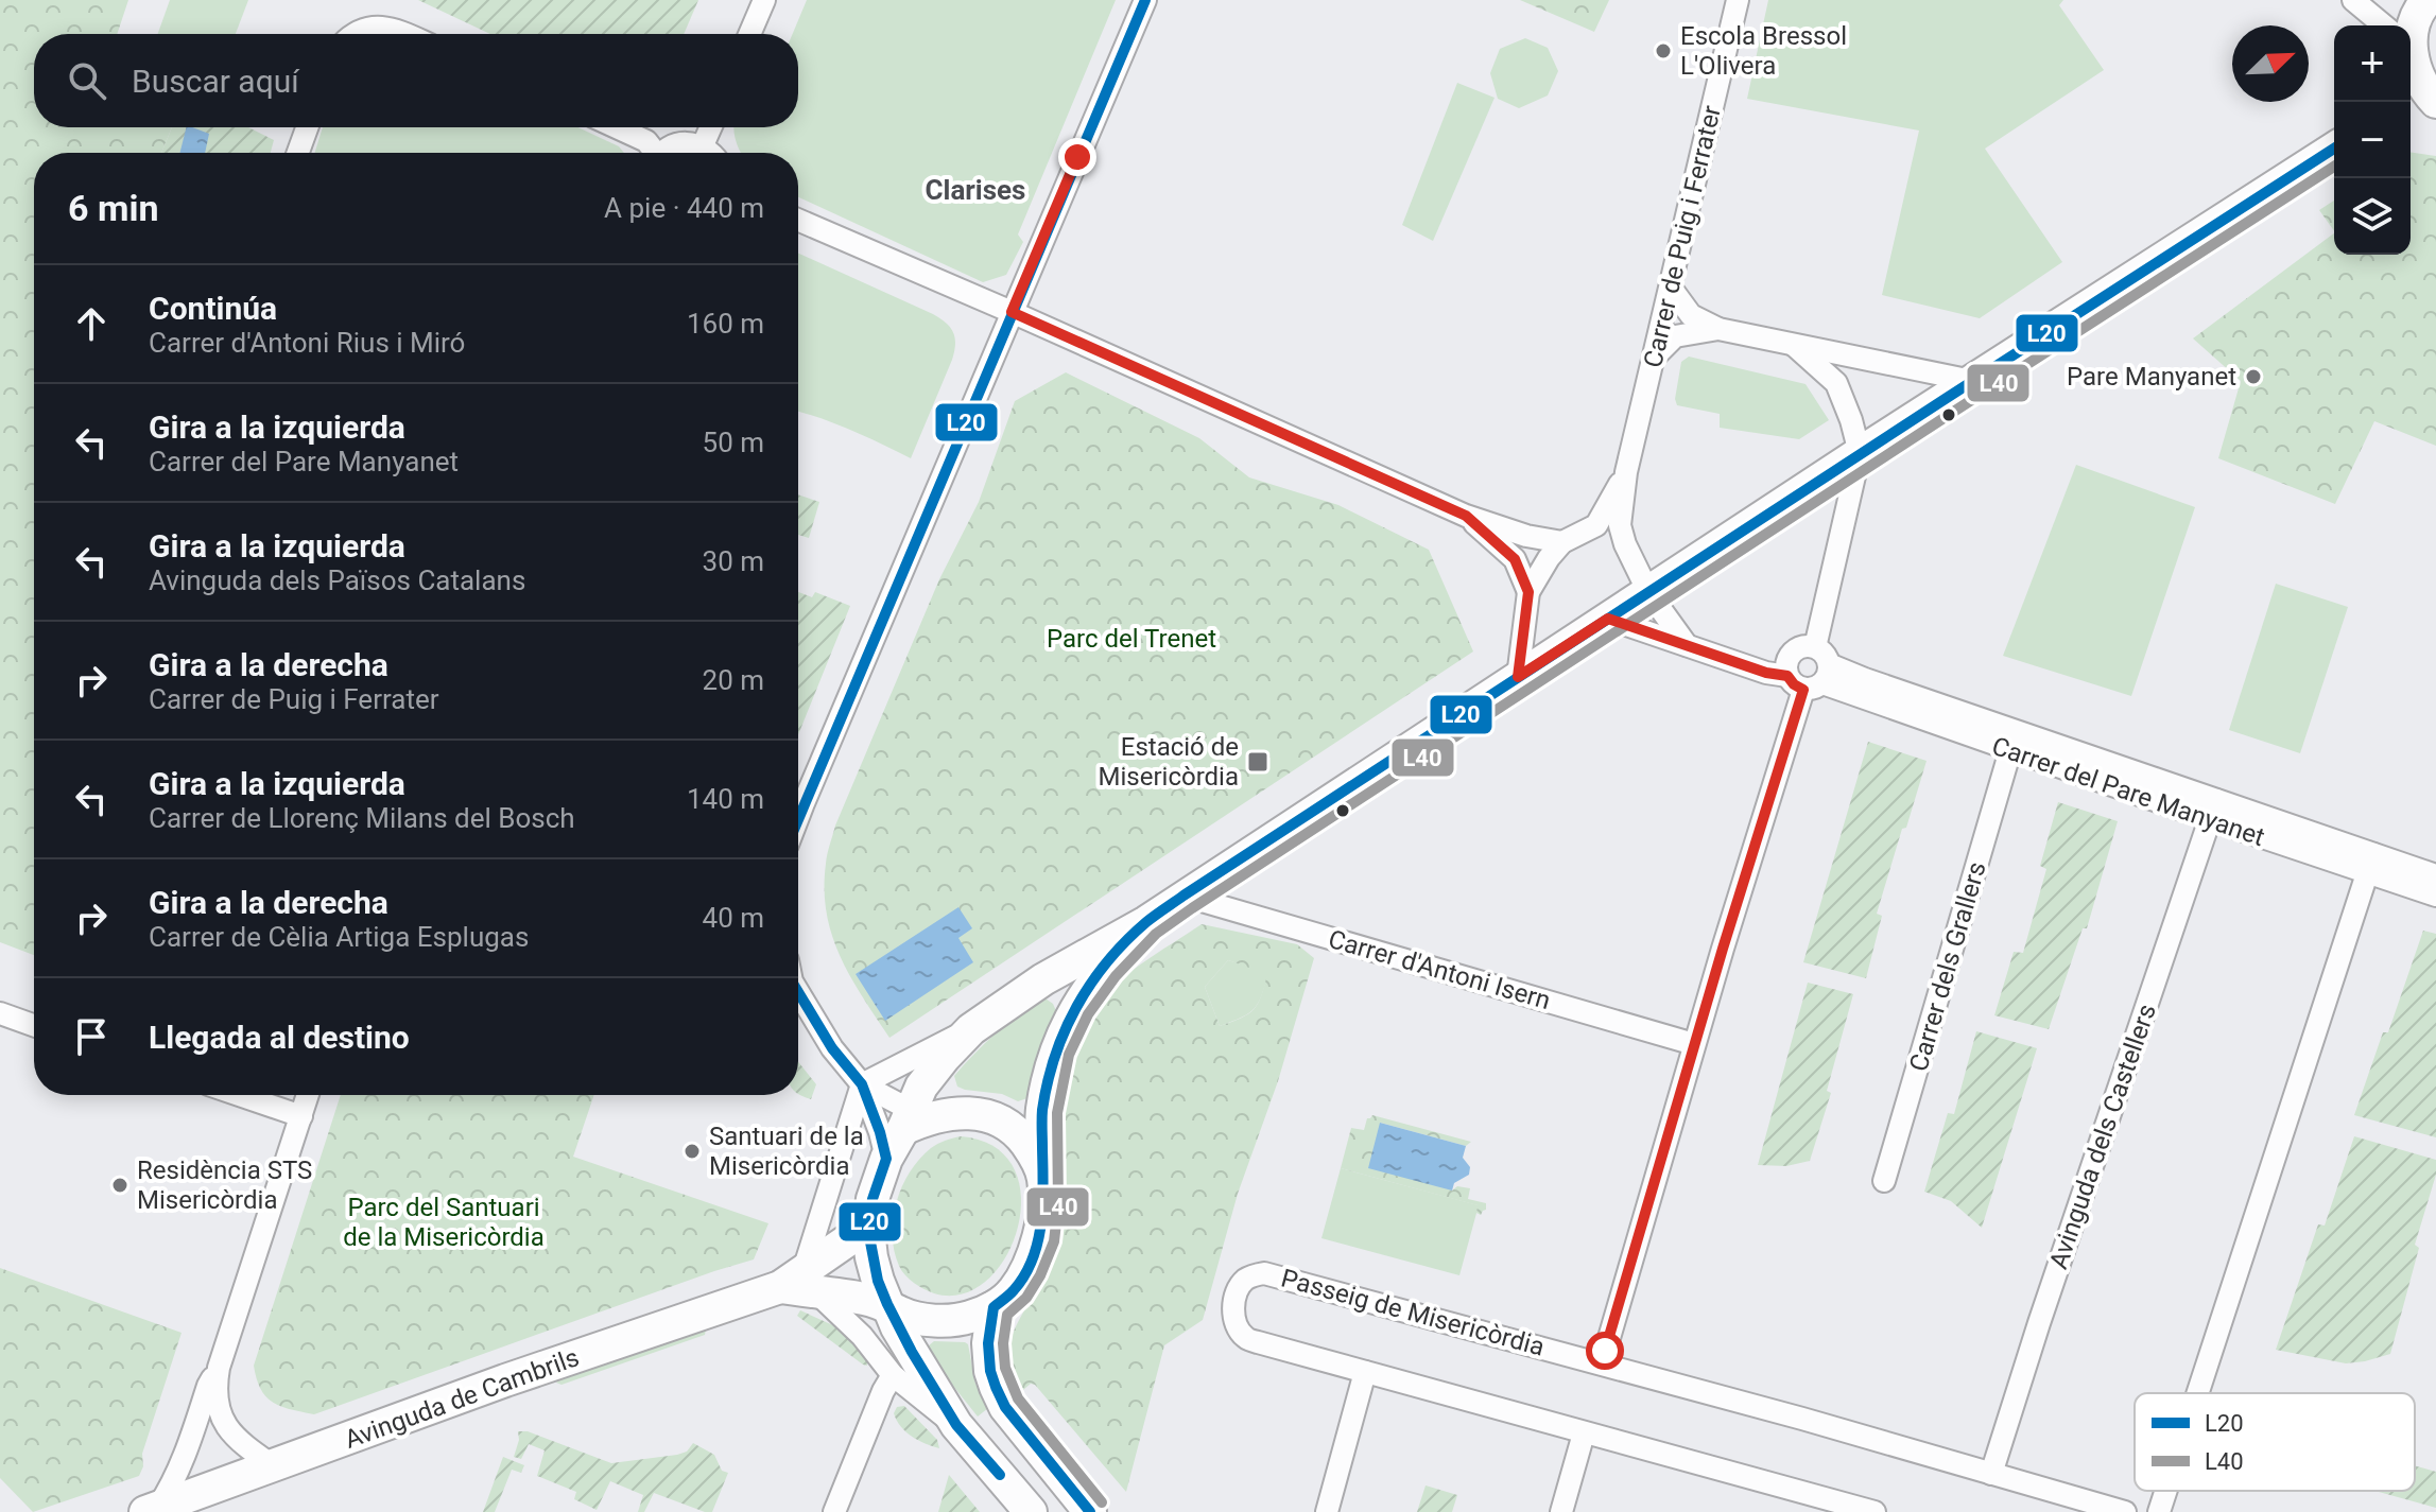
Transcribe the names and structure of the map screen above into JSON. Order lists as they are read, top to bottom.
{
  "streets": {
    "main road": ["Avinguda de Cambrils"],
    "street": [
      "Carrer de Puig i Ferrater",
      "Carrer del Pare Manyanet",
      "Carrer dels Grallers",
      "Carrer d'Antoni Isern",
      "Avinguda dels Castellers",
      "Passeig de Misericòrdia"
    ]
  },
  "crossings": [
    ["Carrer de Puig i Ferrater", "Carrer del Pare Manyanet"],
    ["Carrer del Pare Manyanet", "Carrer dels Grallers"],
    ["Carrer del Pare Manyanet", "Avinguda dels Castellers"],
    ["Avinguda dels Castellers", "Passeig de Misericòrdia"]
  ],
  "districts": ["Clarises"],
  "parks": ["Parc del Trenet", "Parc del Santuari de la Misericòrdia"],
  "places": {
    "other": [
      "Escola Bressol L'Olivera",
      "Pare Manyanet",
      "Santuari de la Misericòrdia",
      "Residència STS Misericòrdia"
    ],
    "transit": ["Estació de Misericòrdia"]
  },
  "lines": ["transit line L20", "transit line L40"],
  "legend": ["L20", "L40"],
  "north": "top right",
  "page": {
    "map_buttons": ["+", "−"],
    "search": "Buscar aquí",
    "heading": ["6 min", "A pie · 440 m"],
    "list": [
      ["Continúa", "Carrer d'Antoni Rius i Miró", "160 m"],
      ["Gira a la izquierda", "Carrer del Pare Manyanet", "50 m"],
      ["Gira a la izquierda", "Avinguda dels Països Catalans", "30 m"],
      ["Gira a la derecha", "Carrer de Puig i Ferrater", "20 m"],
      ["Gira a la izquierda", "Carrer de Llorenç Milans del Bosch", "140 m"],
      ["Gira a la derecha", "Carrer de Cèlia Artiga Esplugas", "40 m"],
      "Llegada al destino"
    ]
  }
}
